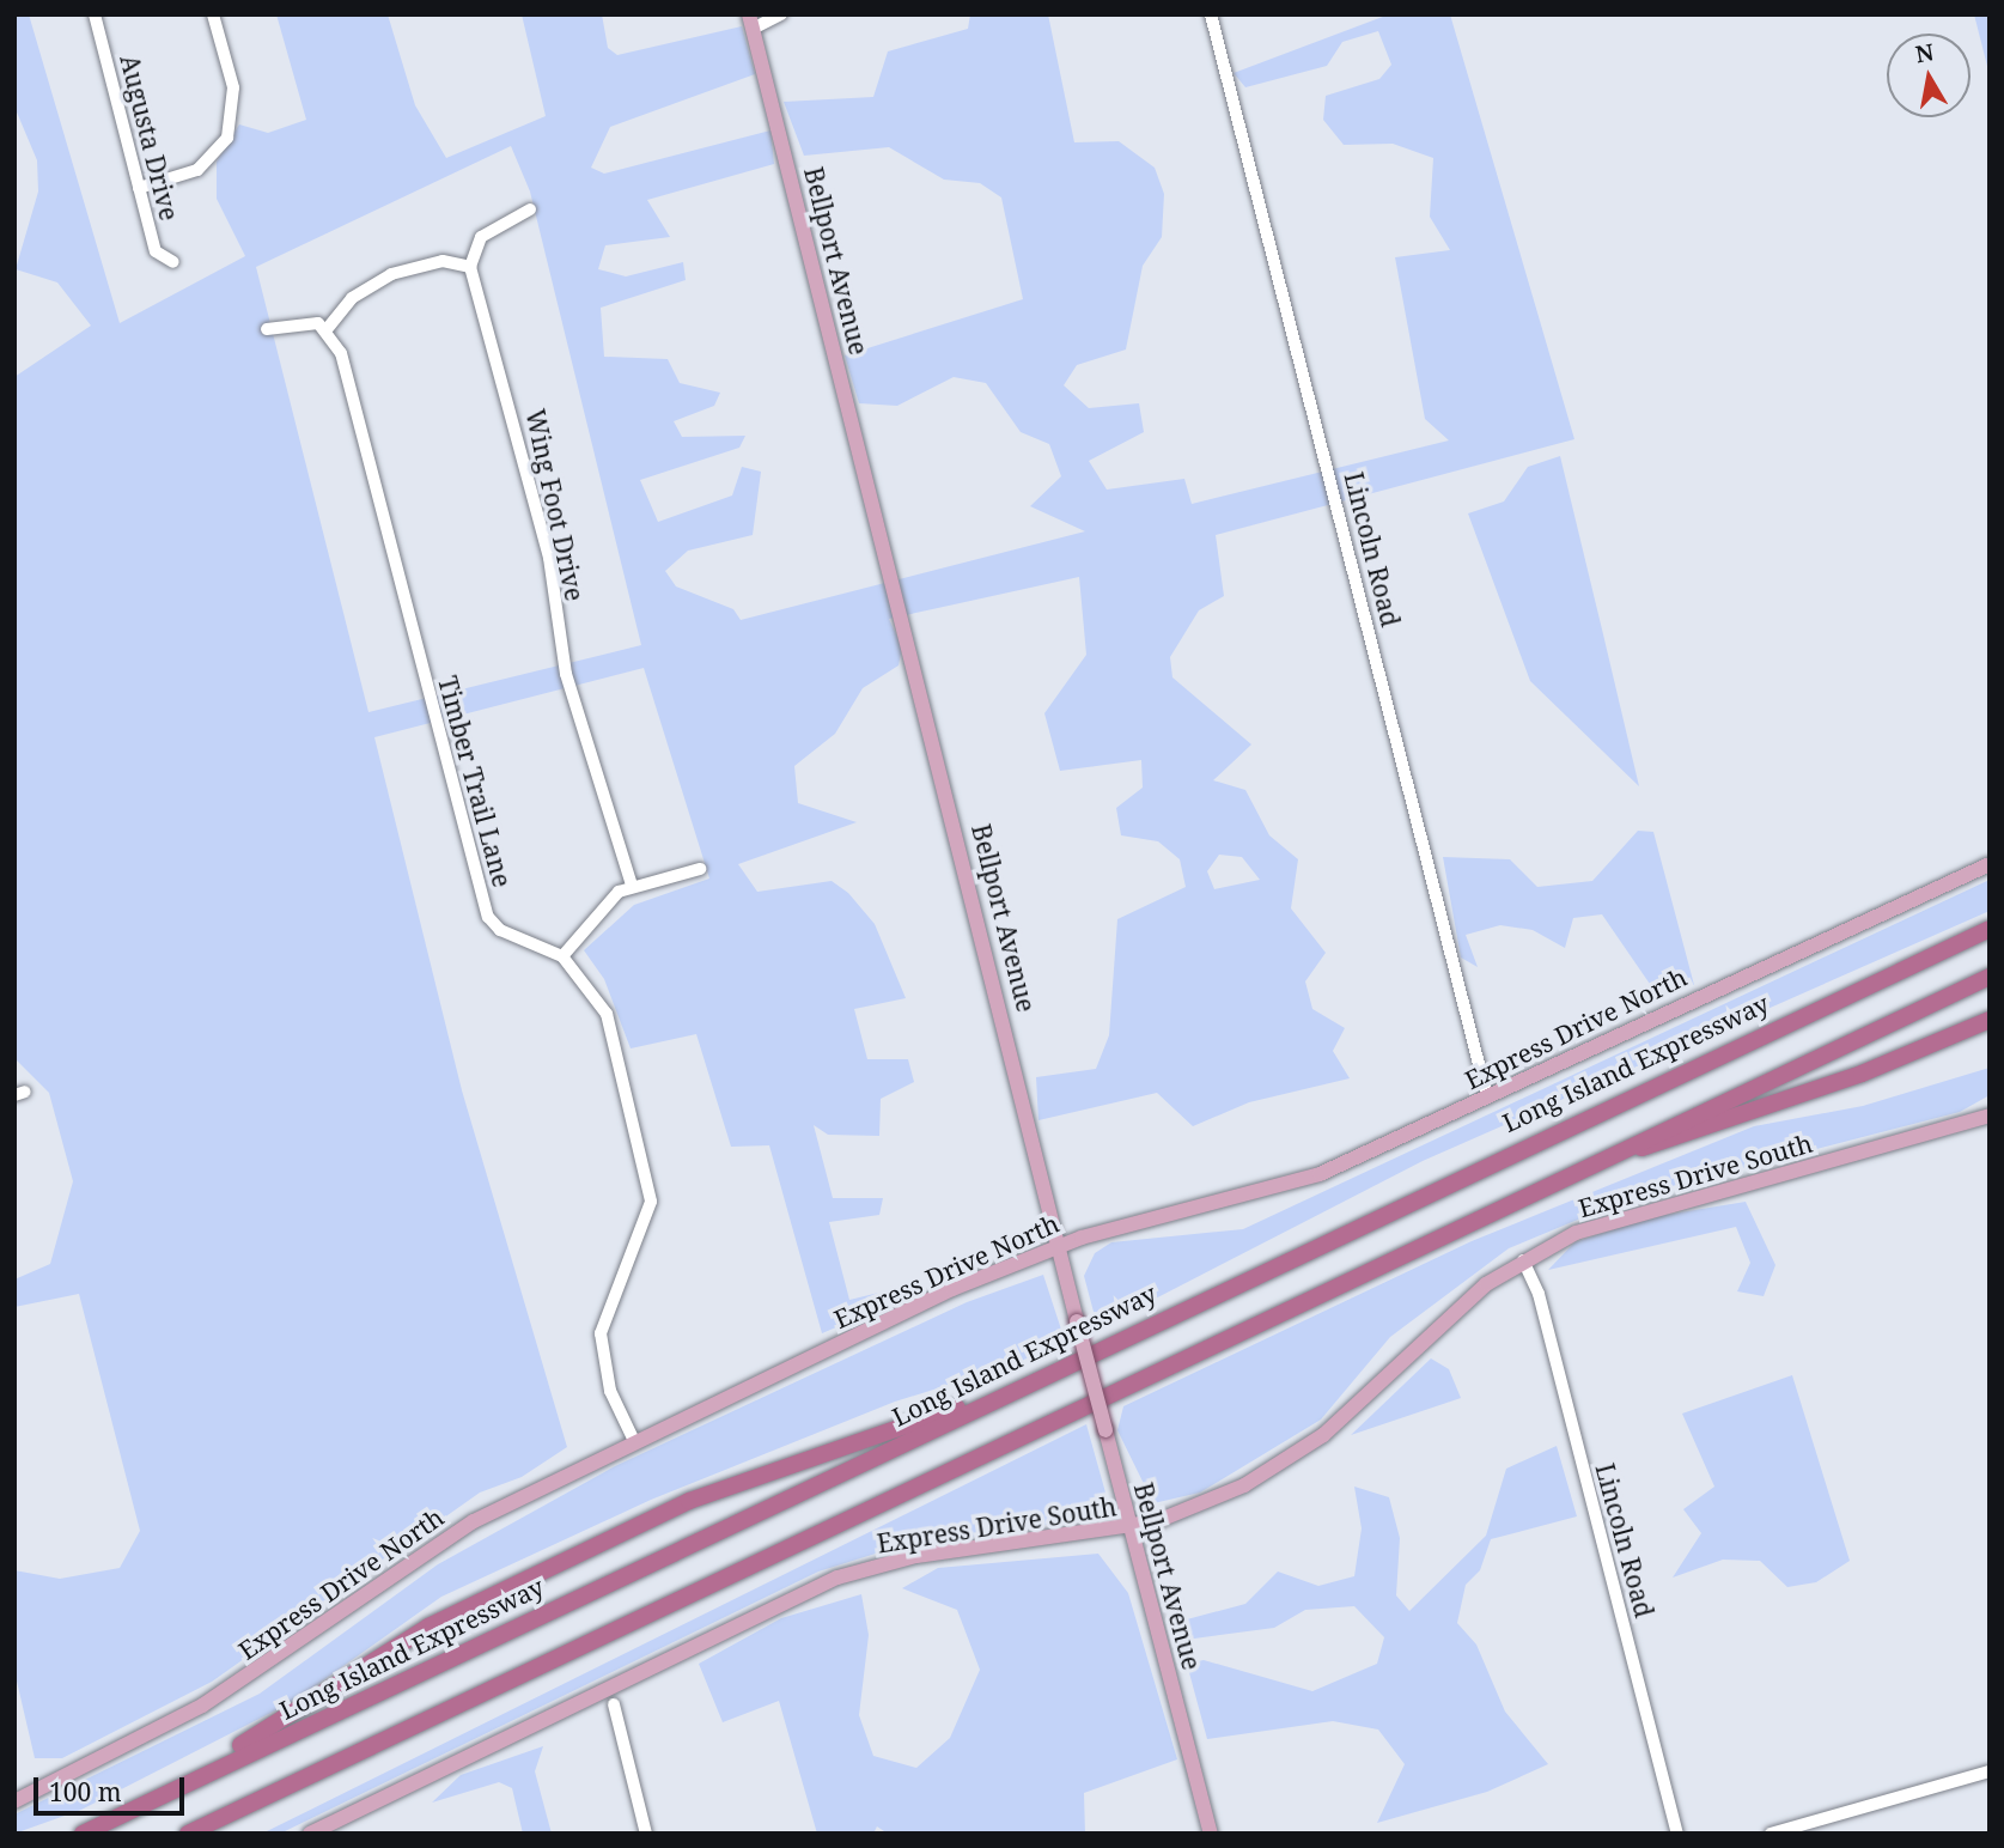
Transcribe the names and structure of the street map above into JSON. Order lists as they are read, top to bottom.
{
  "streets": {
    "highway": ["Long Island Expressway"],
    "main road": ["Bellport Avenue", "Express Drive North", "Express Drive South"],
    "street": [
      "Augusta Drive",
      "Wing Foot Drive",
      "Lincoln Road",
      "Timber Trail Lane"
    ]
  },
  "crossings": [
    ["Bellport Avenue", "Express Drive North"],
    ["Bellport Avenue", "Express Drive South"],
    ["Lincoln Road", "Express Drive North"],
    ["Lincoln Road", "Express Drive South"],
    ["Timber Trail Lane", "Express Drive North"]
  ],
  "scale_bar": "100 m",
  "north": "top"
}
